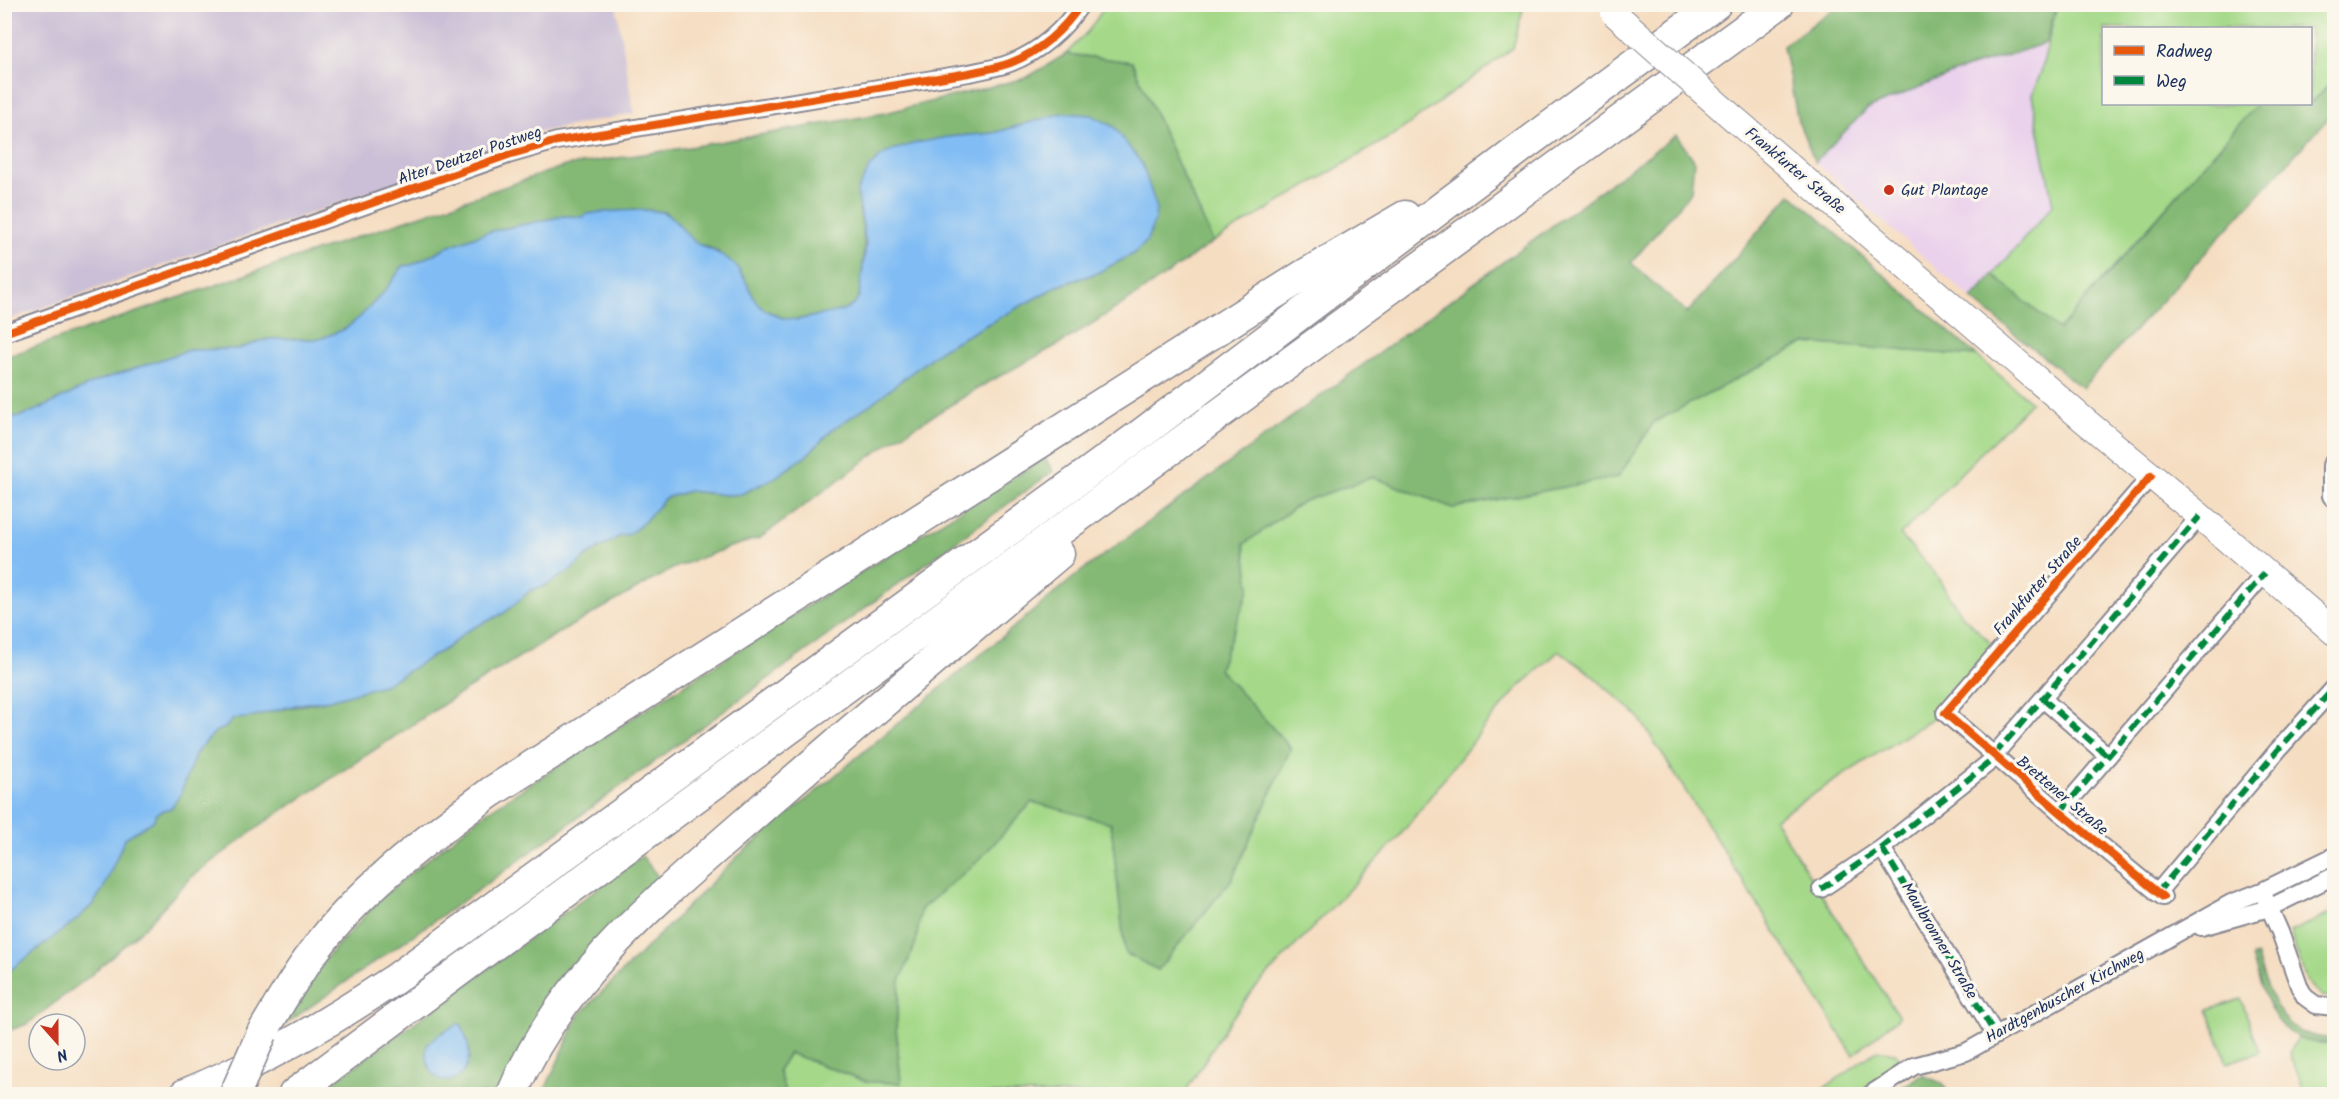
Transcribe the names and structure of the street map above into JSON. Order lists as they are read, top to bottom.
{
  "streets": {
    "main road": ["Frankfurter Straße"],
    "street": [
      "Alter Deutzer Postweg",
      "Brettener Straße",
      "Maulbronner Straße",
      "Hardtgenbuscher Kirchweg"
    ]
  },
  "crossings": [
    ["Frankfurter Straße", "Brettener Straße"],
    ["Maulbronner Straße", "Hardtgenbuscher Kirchweg"]
  ],
  "places": ["Gut Plantage"],
  "legend": ["Radweg", "Weg"],
  "north": "bottom"
}
